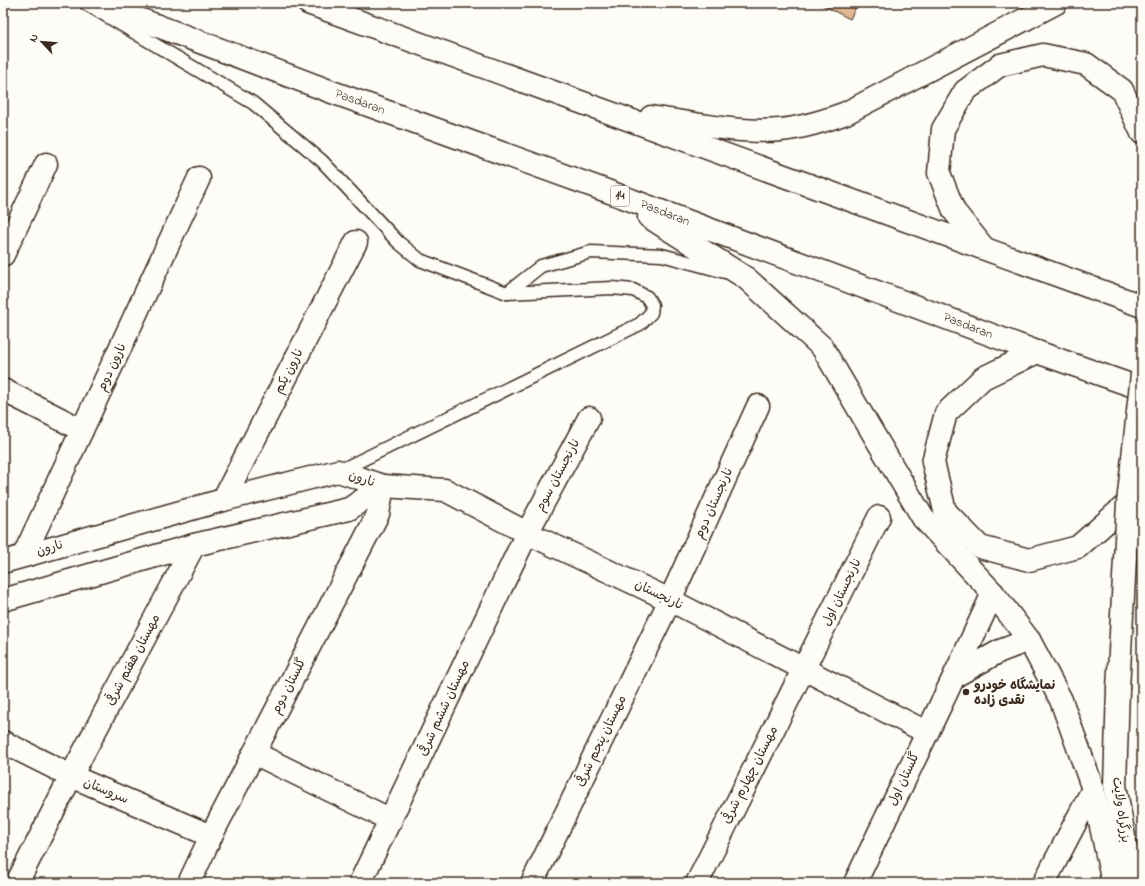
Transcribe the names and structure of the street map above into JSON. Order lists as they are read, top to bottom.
{
  "streets": {
    "main road": [
      "Pasdaran",
      "14",
      "نارون دوم",
      "نارون یکم",
      "نارنجستان سوم",
      "نارون",
      "نارنجستان دوم",
      "نارنجستان اول",
      "نارنجستان",
      "مهستان هفتم شرقی",
      "گلستان دوم",
      "مهستان ششم شرقی",
      "مهستان پنجم شرقی",
      "مهستان چهارم شرقی",
      "گلستان اول",
      "سروستان",
      "بزرگراه ولایت"
    ]
  },
  "crossings": [
    ["نارون دوم", "نارون"],
    ["نارون یکم", "نارون"],
    ["نارنجستان سوم", "نارنجستان"],
    ["نارنجستان سوم", "مهستان ششم شرقی"],
    ["نارون", "نارنجستان"],
    ["نارون", "مهستان هفتم شرقی"],
    ["نارون", "گلستان دوم"],
    ["نارنجستان دوم", "نارنجستان"],
    ["نارنجستان دوم", "مهستان پنجم شرقی"],
    ["نارنجستان اول", "نارنجستان"],
    ["نارنجستان اول", "مهستان چهارم شرقی"],
    ["نارنجستان", "گلستان دوم"],
    ["نارنجستان", "مهستان ششم شرقی"],
    ["نارنجستان", "مهستان پنجم شرقی"],
    ["نارنجستان", "مهستان چهارم شرقی"],
    ["نارنجستان", "گلستان اول"],
    ["مهستان هفتم شرقی", "سروستان"],
    ["گلستان دوم", "سروستان"]
  ],
  "places": ["نمایشگاه خودرو نقدی زاده"],
  "north": "top left"
}
